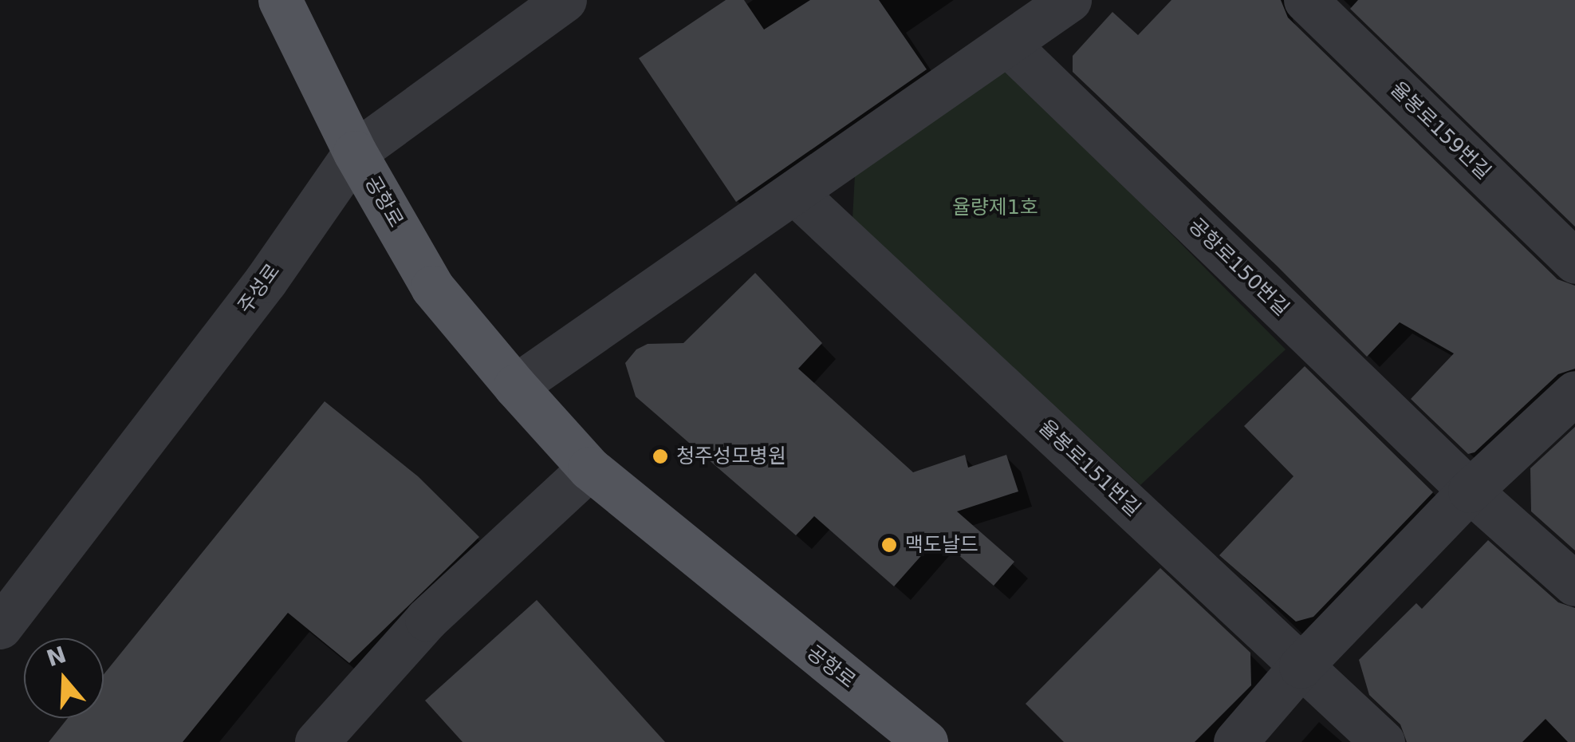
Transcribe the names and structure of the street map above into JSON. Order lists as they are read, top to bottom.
{
  "streets": {
    "main road": ["공항로"],
    "street": [
      "율봉로159번길",
      "공항로150번길",
      "주성로",
      "율봉로151번길"
    ]
  },
  "crossings": [
    ["공항로", "주성로"]
  ],
  "parks": ["율량제1호"],
  "places": ["청주성모병원", "맥도날드"],
  "north": "top"
}
